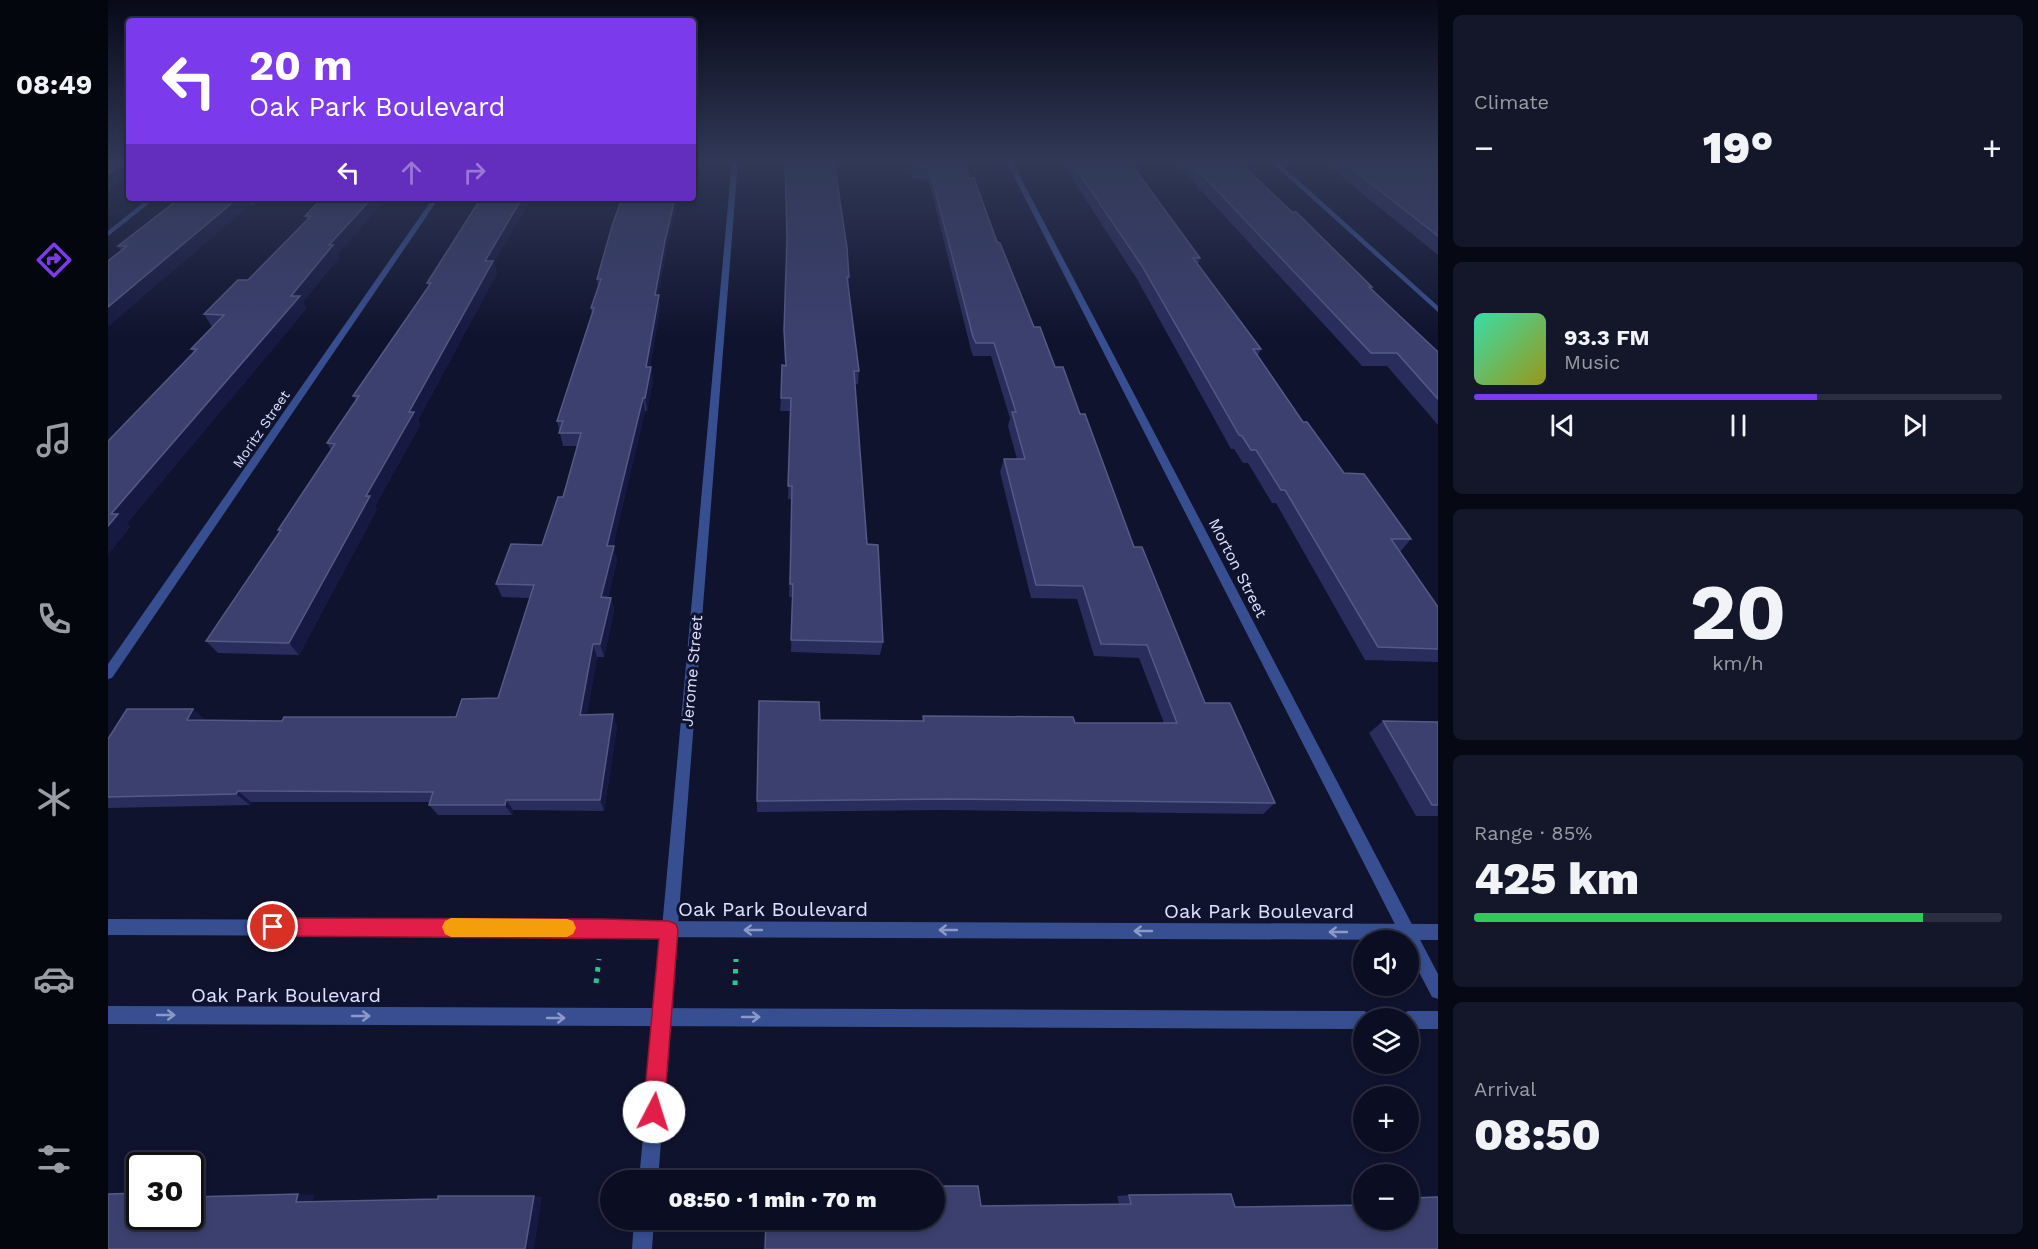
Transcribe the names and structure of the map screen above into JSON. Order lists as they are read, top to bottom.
{
  "streets": {
    "street": [
      "Moritz Street",
      "Morton Street",
      "Jerome Street",
      "Oak Park Boulevard"
    ]
  },
  "crossings": [
    ["Jerome Street", "Oak Park Boulevard"]
  ],
  "page": {
    "tabs": "08:49",
    "tile": [
      "Climate",
      ["20", "km/h"],
      ["Range · 85%", "425 km"],
      ["Arrival", "08:50"]
    ],
    "turn": ["20 m", "Oak Park Boulevard"],
    "heat": ["−", "19°", "+"],
    "song": ["93.3 FM", "Music"],
    "map_buttons": ["+", "−"],
    "limit": "30",
    "trip": "08:50 · 1 min · 70 m"
  }
}
